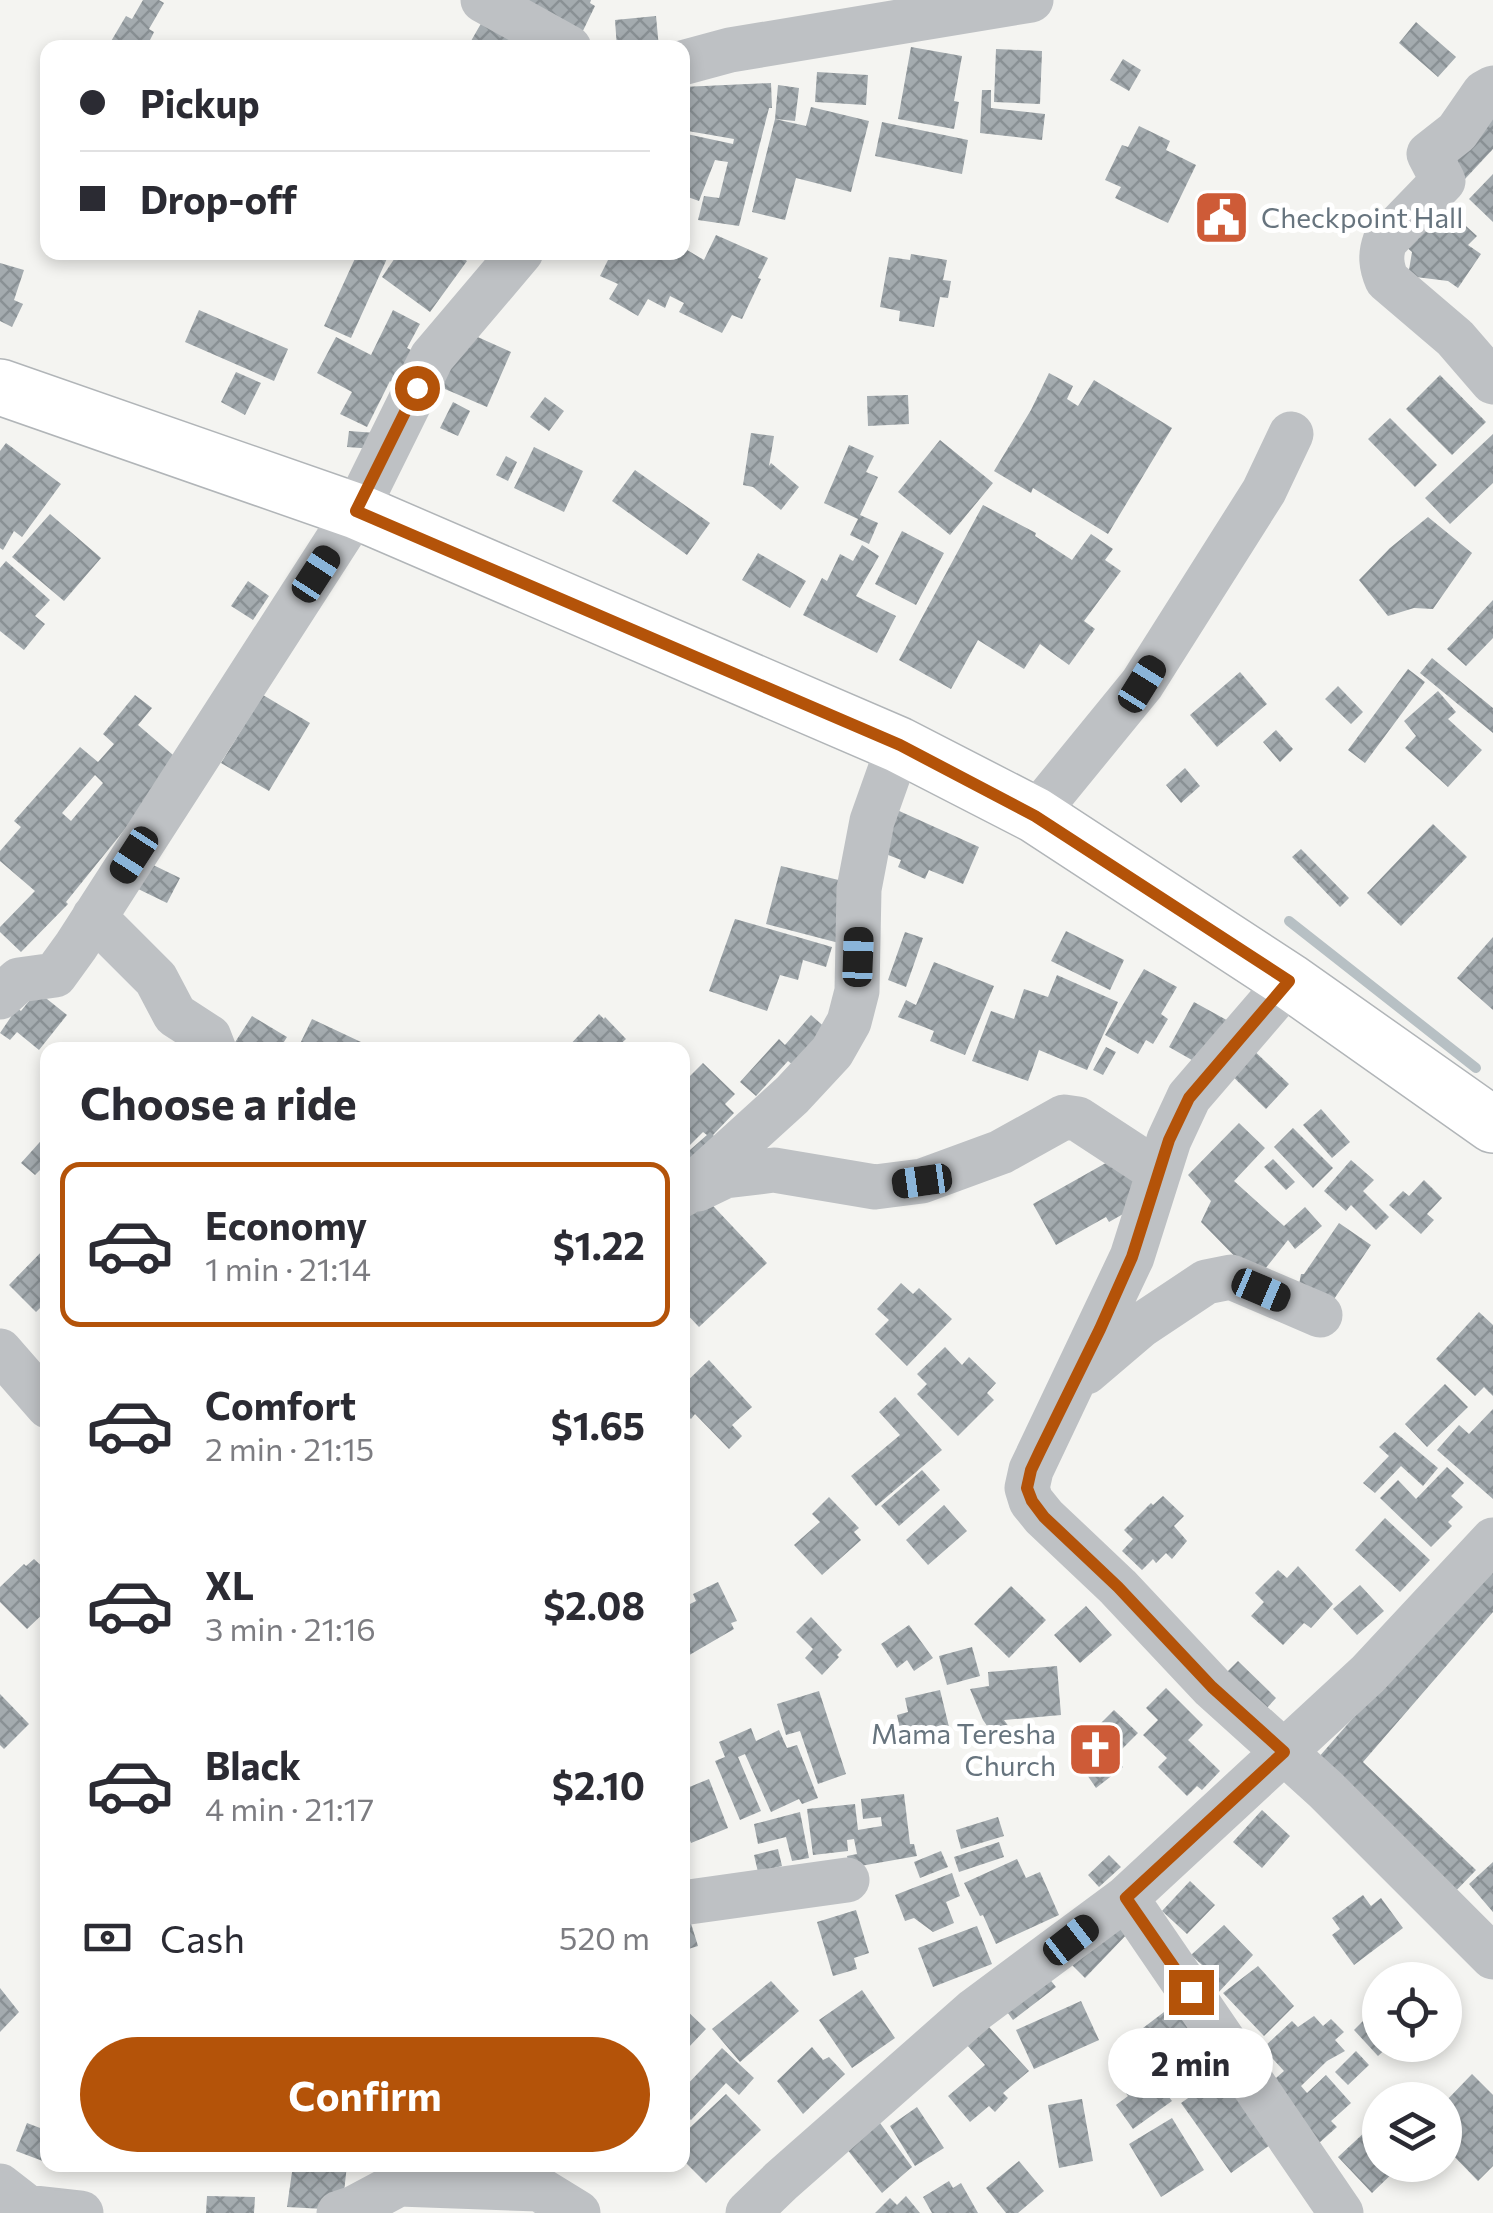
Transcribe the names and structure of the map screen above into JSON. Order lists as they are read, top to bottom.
{
  "places": {
    "public building": ["Checkpoint Hall"],
    "church": ["Mama Teresha Church"]
  },
  "page": {
    "banner": ["Pickup", "Drop-off"],
    "heading": "Choose a ride",
    "list": [
      {
        "name": "Economy",
        "note": "1 min · 21:14",
        "value": "$1.22"
      },
      {
        "name": "Comfort",
        "note": "2 min · 21:15",
        "value": "$1.65"
      },
      {
        "name": "XL",
        "note": "3 min · 21:16",
        "value": "$2.08"
      },
      {
        "name": "Black",
        "note": "4 min · 21:17",
        "value": "$2.10"
      }
    ],
    "pay": ["Cash", "520 m"],
    "buttons": "Confirm",
    "bubble": "2 min"
  }
}
